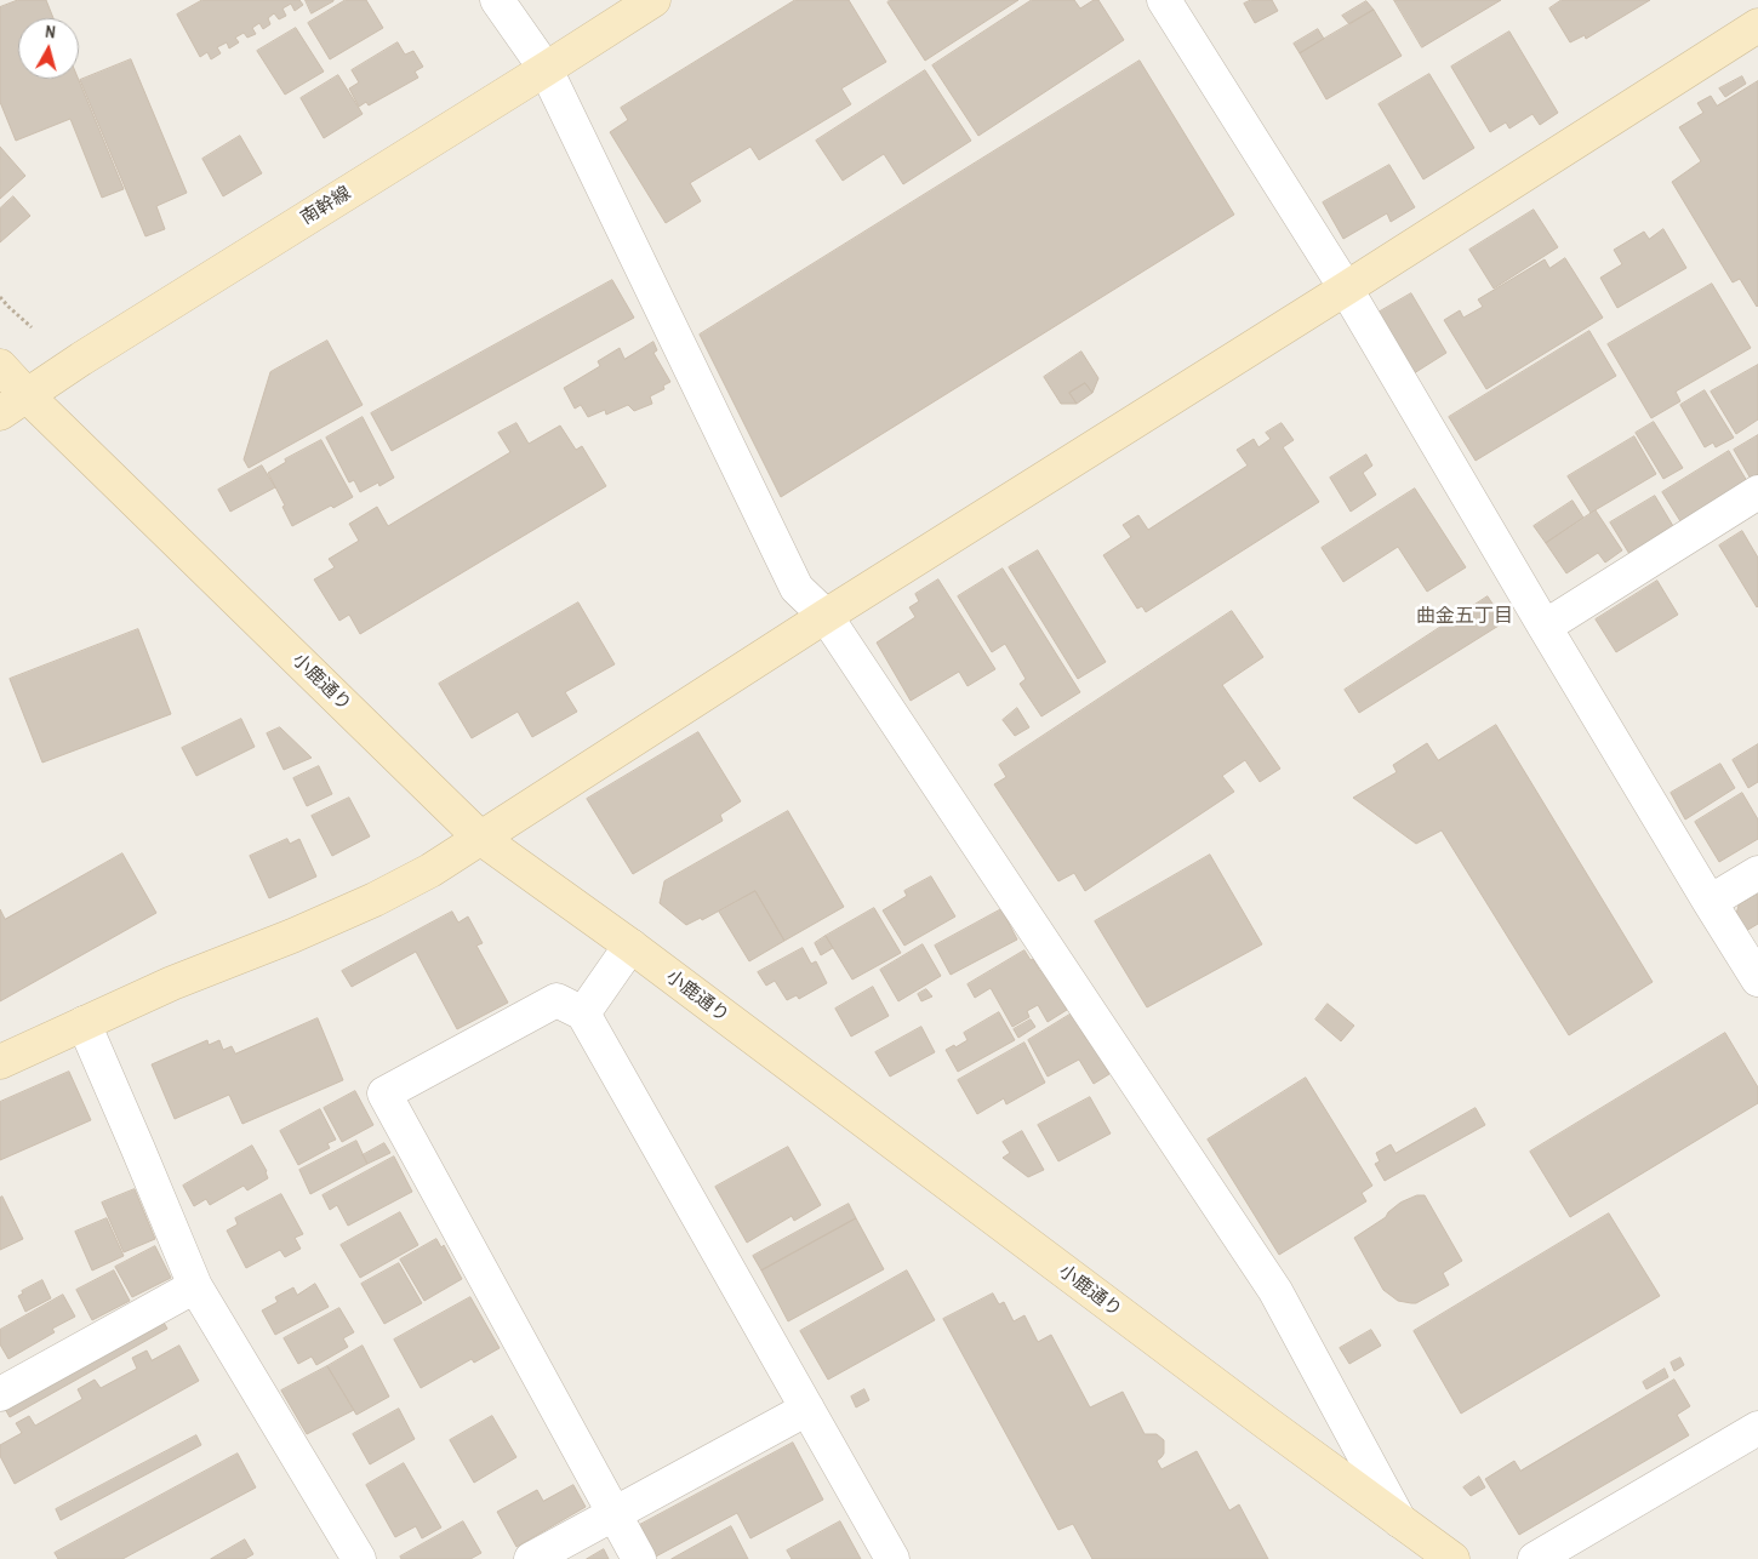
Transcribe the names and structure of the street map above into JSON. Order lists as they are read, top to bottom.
{
  "streets": {
    "street": ["南幹線", "小鹿通り"]
  },
  "crossings": [
    ["南幹線", "小鹿通り"]
  ],
  "districts": ["曲金五丁目"],
  "north": "top"
}
